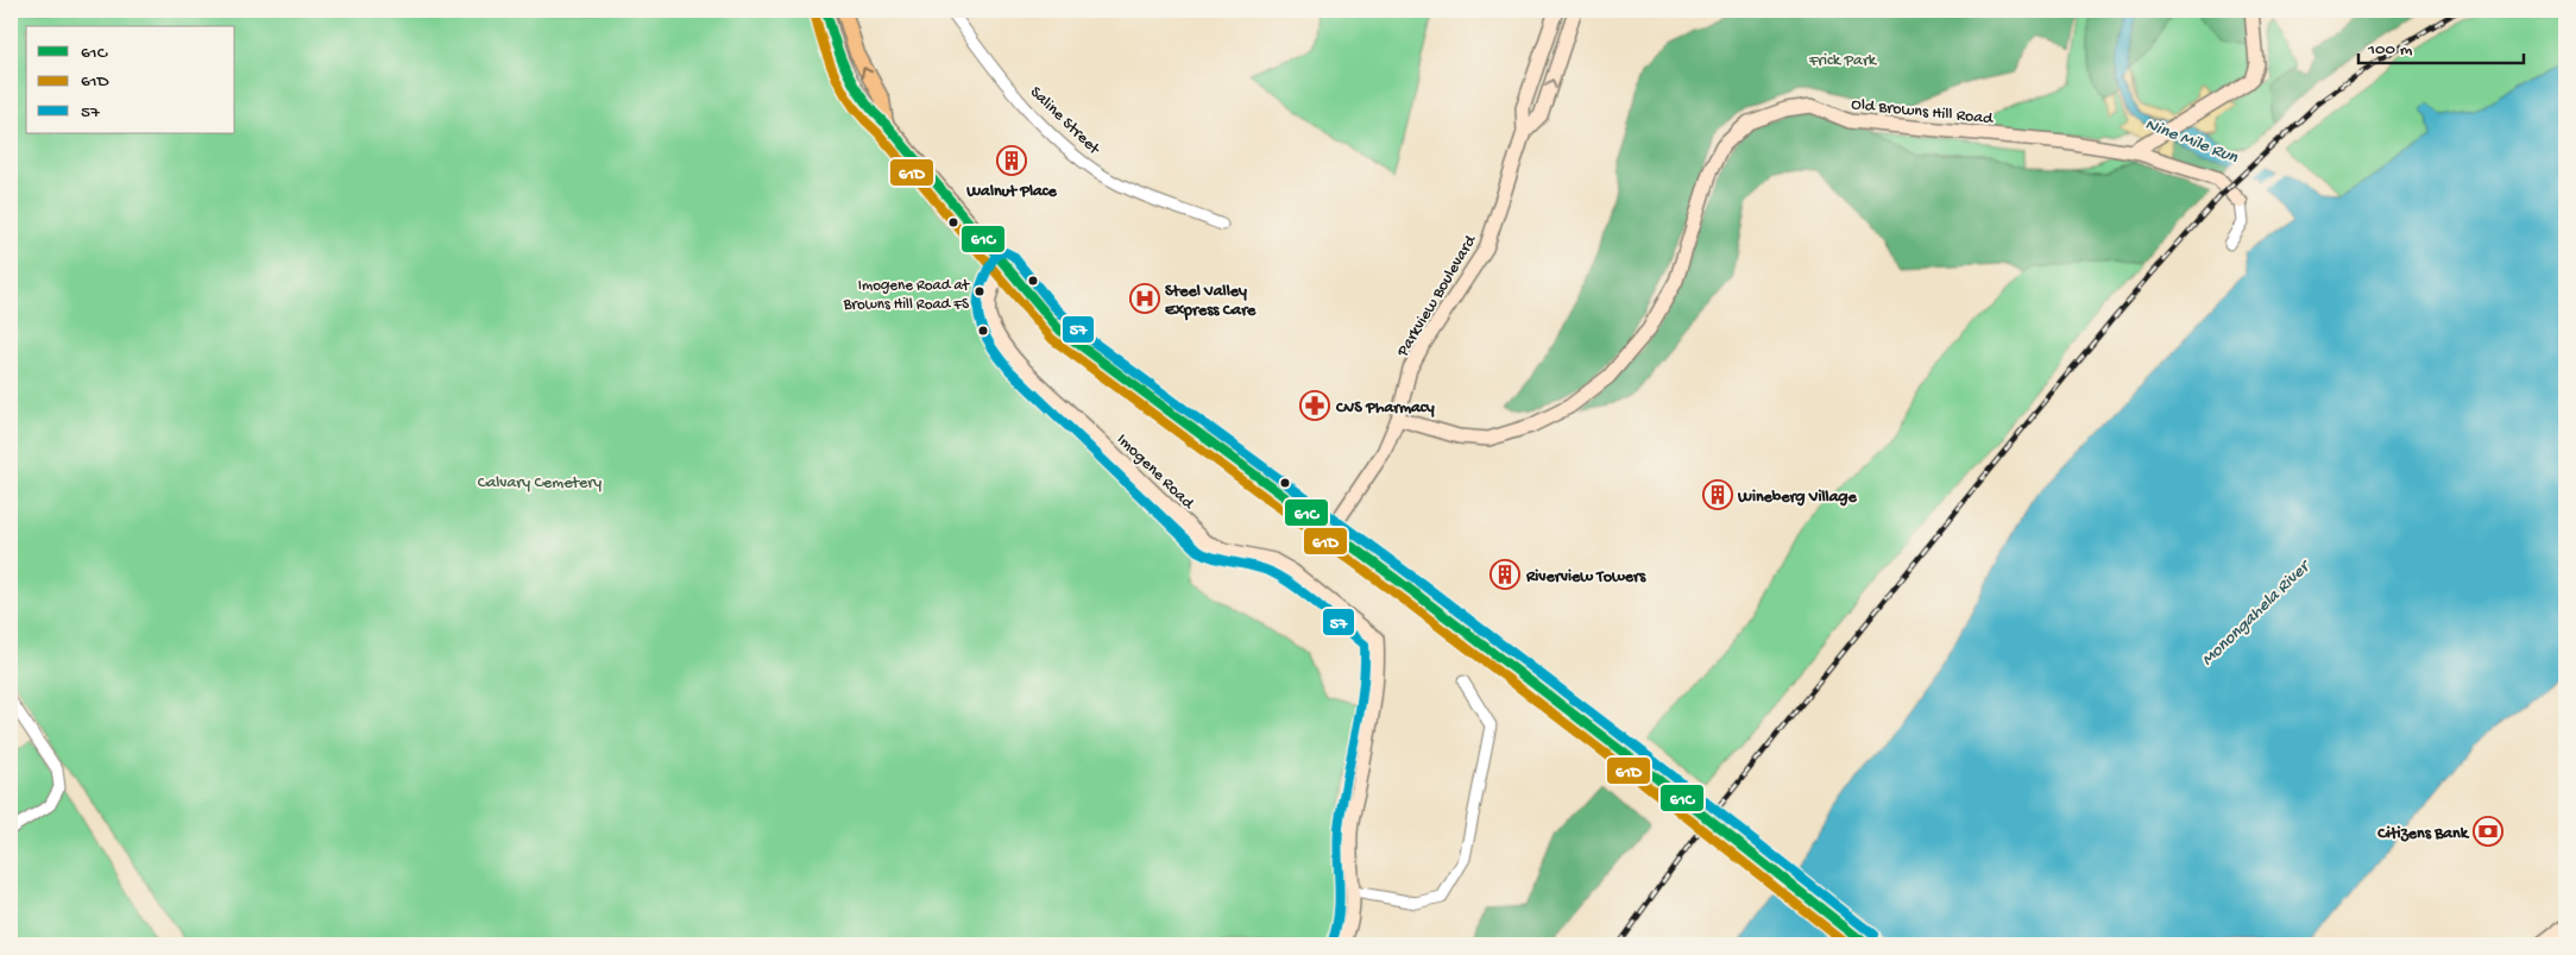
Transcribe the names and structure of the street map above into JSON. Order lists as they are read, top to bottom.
{
  "streets": {
    "street": [
      "Old Browns Hill Road",
      "Saline Street",
      "Parkview Boulevard",
      "Imogene Road"
    ]
  },
  "crossings": [
    ["Old Browns Hill Road", "Parkview Boulevard"]
  ],
  "water": ["Nine Mile Run", "Monongahela River"],
  "parks": ["Frick Park", "Calvary Cemetery"],
  "places": {
    "building": ["Walnut Place", "Wineberg Village", "Riverview Towers"],
    "other": ["Imogene Road at Browns Hill Road FS"],
    "hospital": ["Steel Valley Express Care"],
    "pharmacy": ["CVS Pharmacy"],
    "bank": ["Citizens Bank"]
  },
  "lines": ["transit line 61C", "transit line 61D", "transit line 57"],
  "legend": ["61C", "61D", "57"],
  "scale_bar": "100 m"
}
